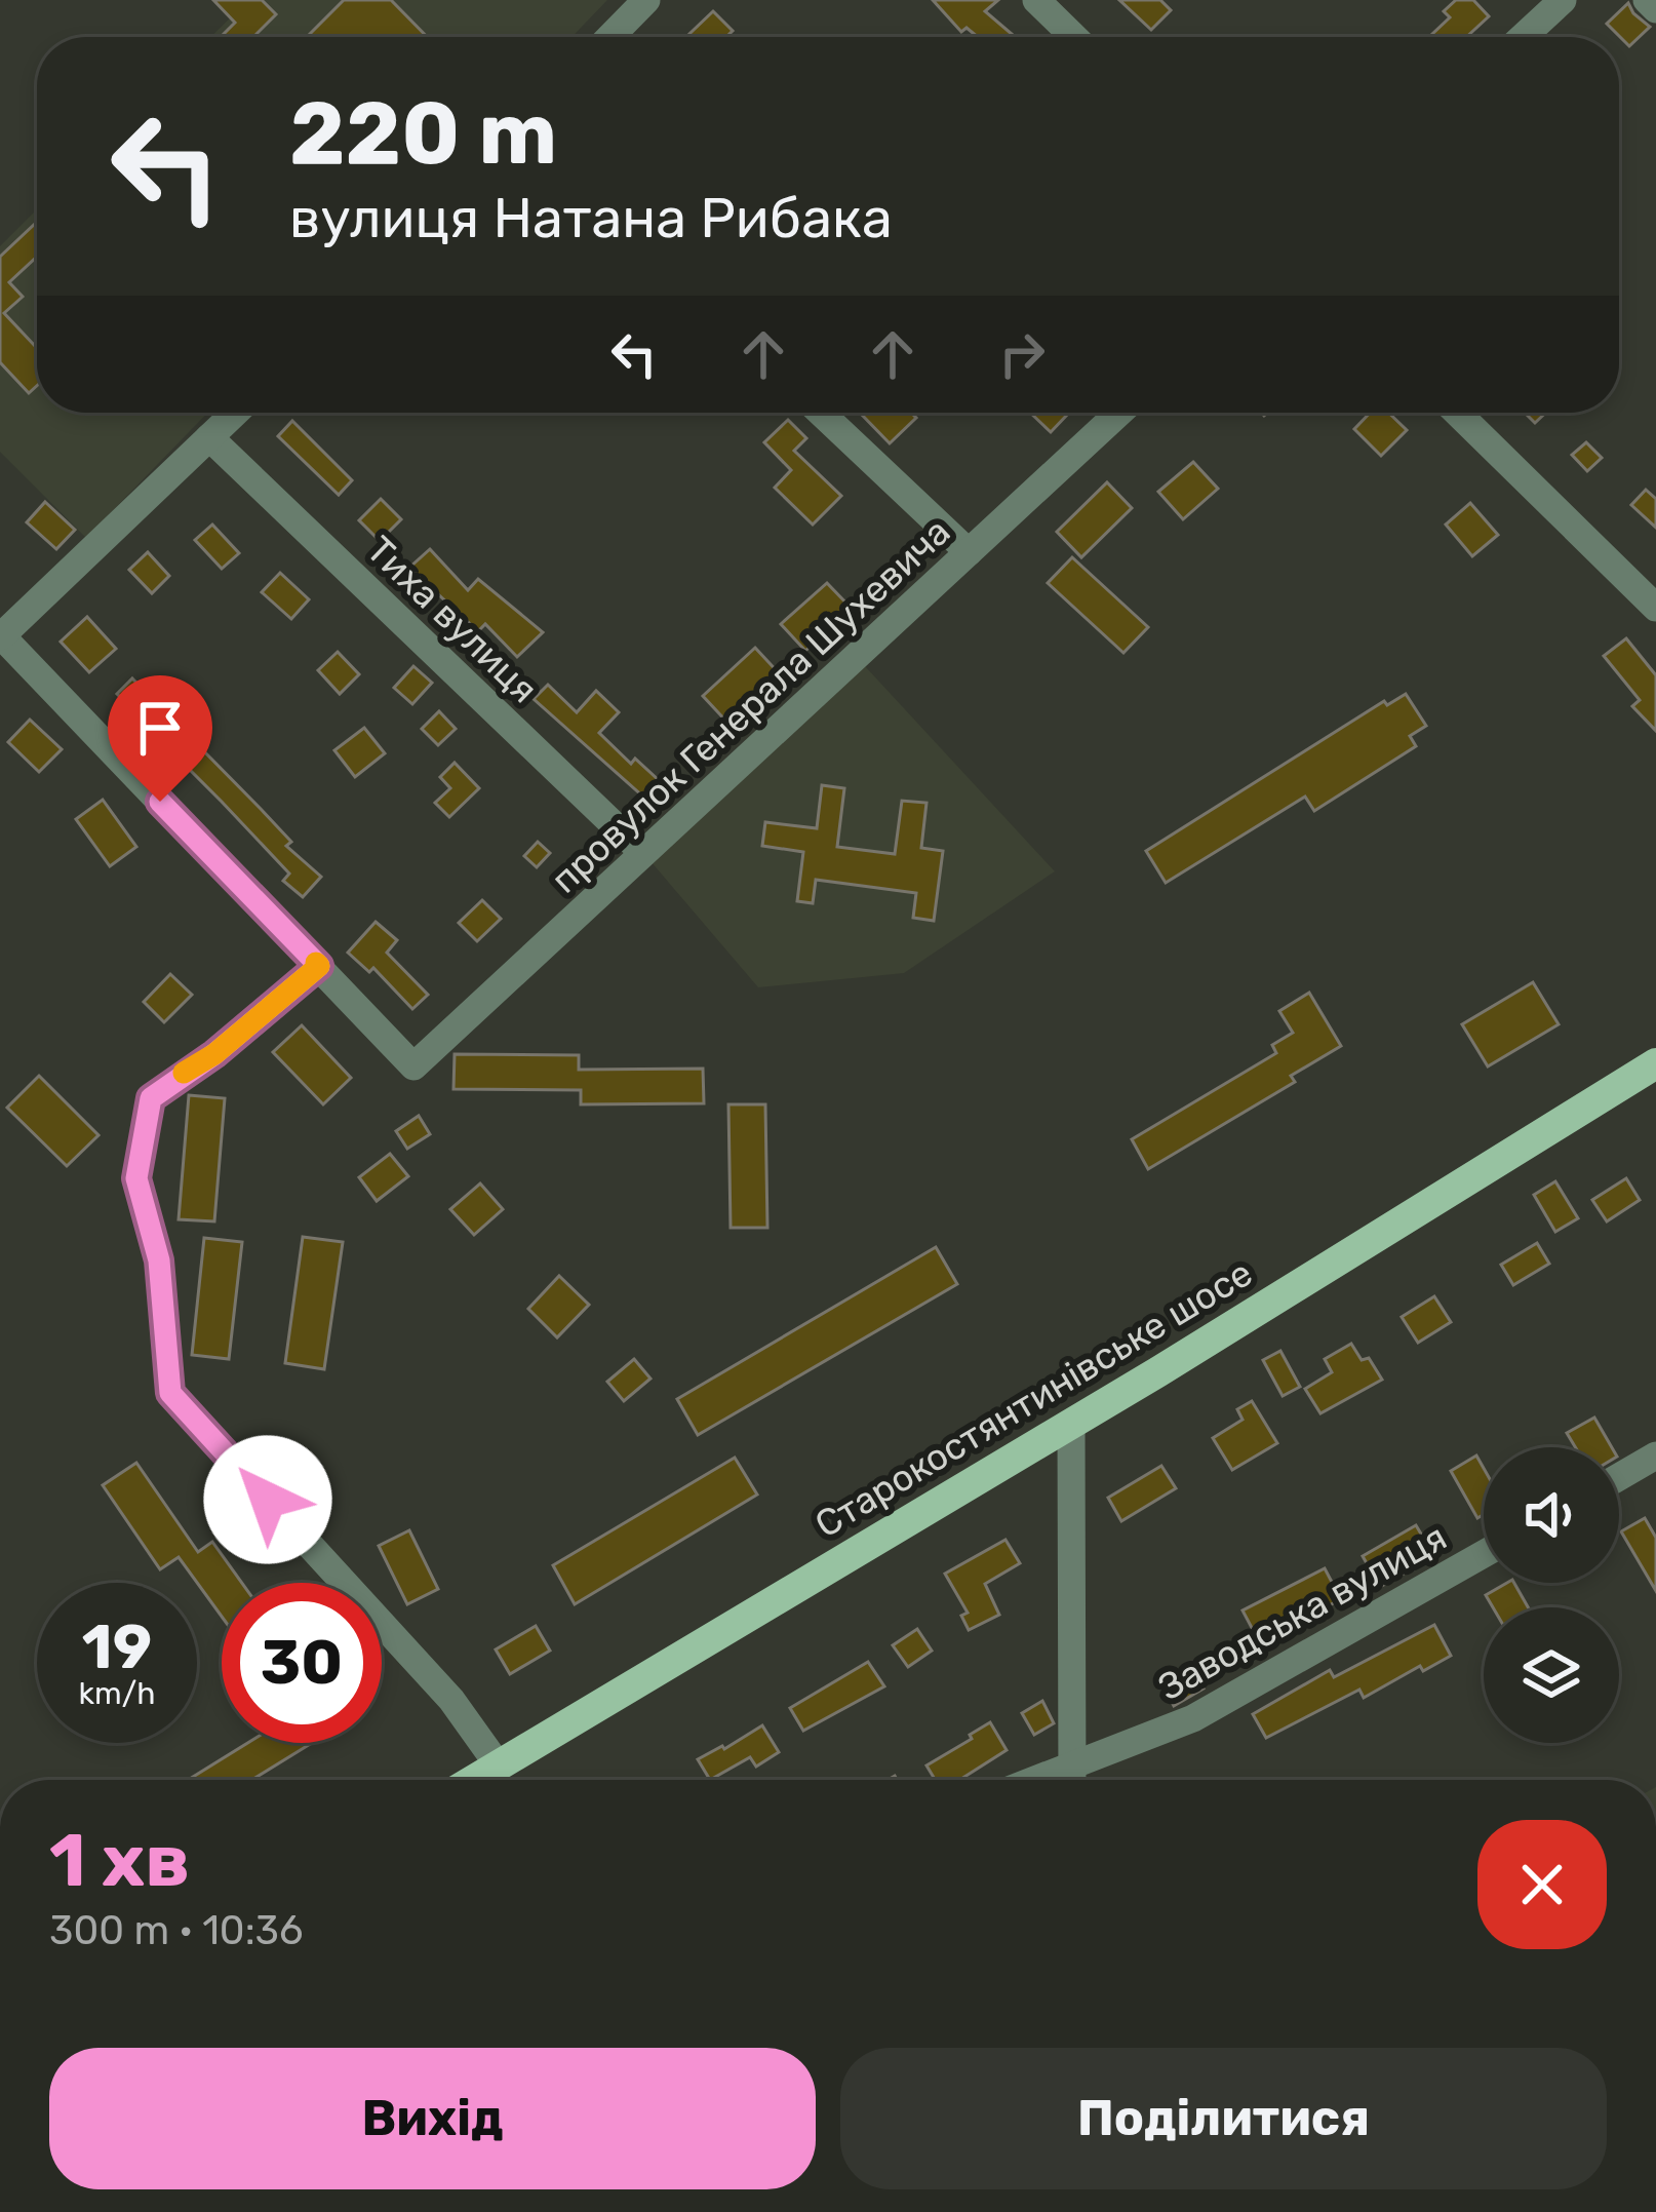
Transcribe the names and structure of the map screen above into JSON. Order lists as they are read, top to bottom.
{
  "streets": {
    "main road": ["Старокостянтинівське шосе"],
    "street": ["Тиха вулиця", "провулок Генерала Шухевича", "Заводська вулиця"]
  },
  "crossings": [
    ["Тиха вулиця", "провулок Генерала Шухевича"]
  ],
  "page": {
    "turn": ["220 m", "вулиця Натана Рибака"],
    "speed": "19 km/h",
    "limit": "30",
    "heading": ["1 хв", "300 m · 10:36"],
    "buttons": ["Вихід", "Поділитися"]
  }
}
